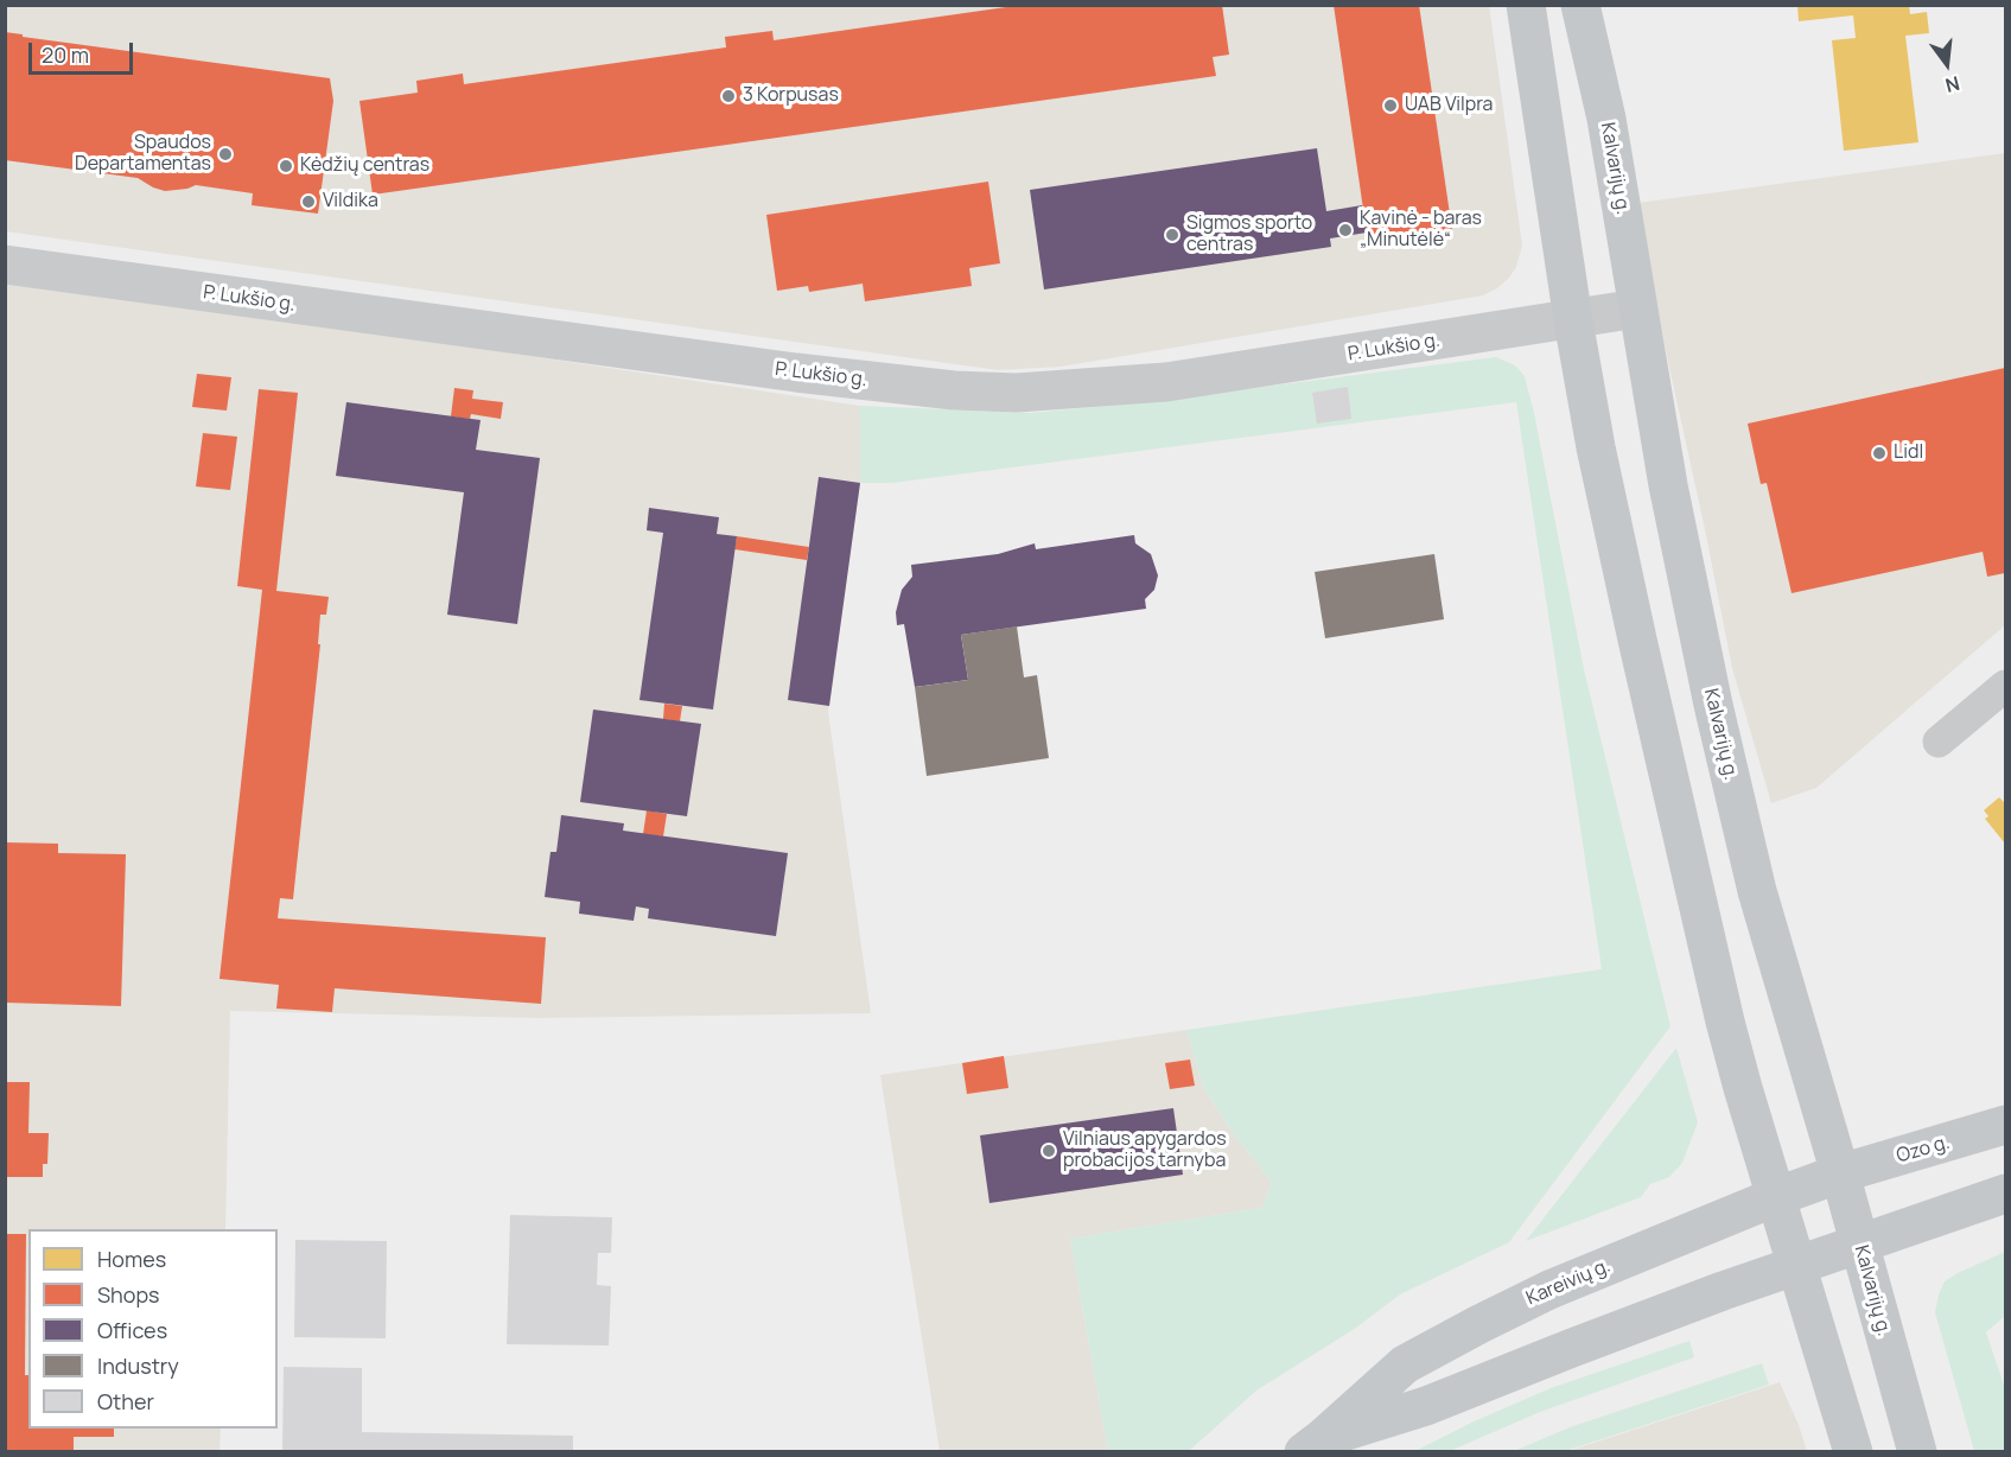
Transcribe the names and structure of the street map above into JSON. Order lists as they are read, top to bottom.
{
  "streets": {
    "main road": ["Kalvarijų g.", "Ozo g.", "Kareivių g."],
    "street": ["P. Lukšio g."]
  },
  "crossings": [
    ["Kalvarijų g.", "P. Lukšio g."],
    ["Kalvarijų g.", "Ozo g."],
    ["Kalvarijų g.", "Kareivių g."],
    ["Ozo g.", "Kareivių g."]
  ],
  "places": [
    "3 Korpusas",
    "UAB Vilpra",
    "Spaudos Departamentas",
    "Kėdžių centras",
    "Vildika",
    "Kavinė - baras „Minutėlė“",
    "Sigmos sporto centras",
    "Lidl",
    "Vilniaus apygardos probacijos tarnyba"
  ],
  "legend": [
    "Homes",
    "Shops",
    "Offices",
    "Industry",
    "Other"
  ],
  "scale_bar": "20 m",
  "north": "bottom"
}
